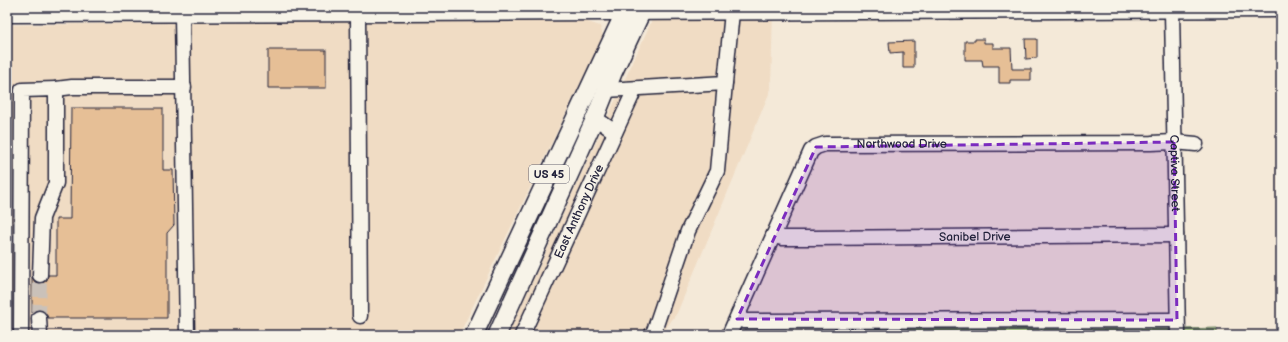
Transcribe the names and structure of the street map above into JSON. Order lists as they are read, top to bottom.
{
  "streets": {
    "main road": ["US 45"],
    "street": [
      "Northwood Drive",
      "Captiva Street",
      "East Anthony Drive",
      "Sanibel Drive"
    ]
  },
  "crossings": [
    ["Northwood Drive", "Captiva Street"],
    ["Northwood Drive", "Sanibel Drive"],
    ["Captiva Street", "Sanibel Drive"]
  ]
}
